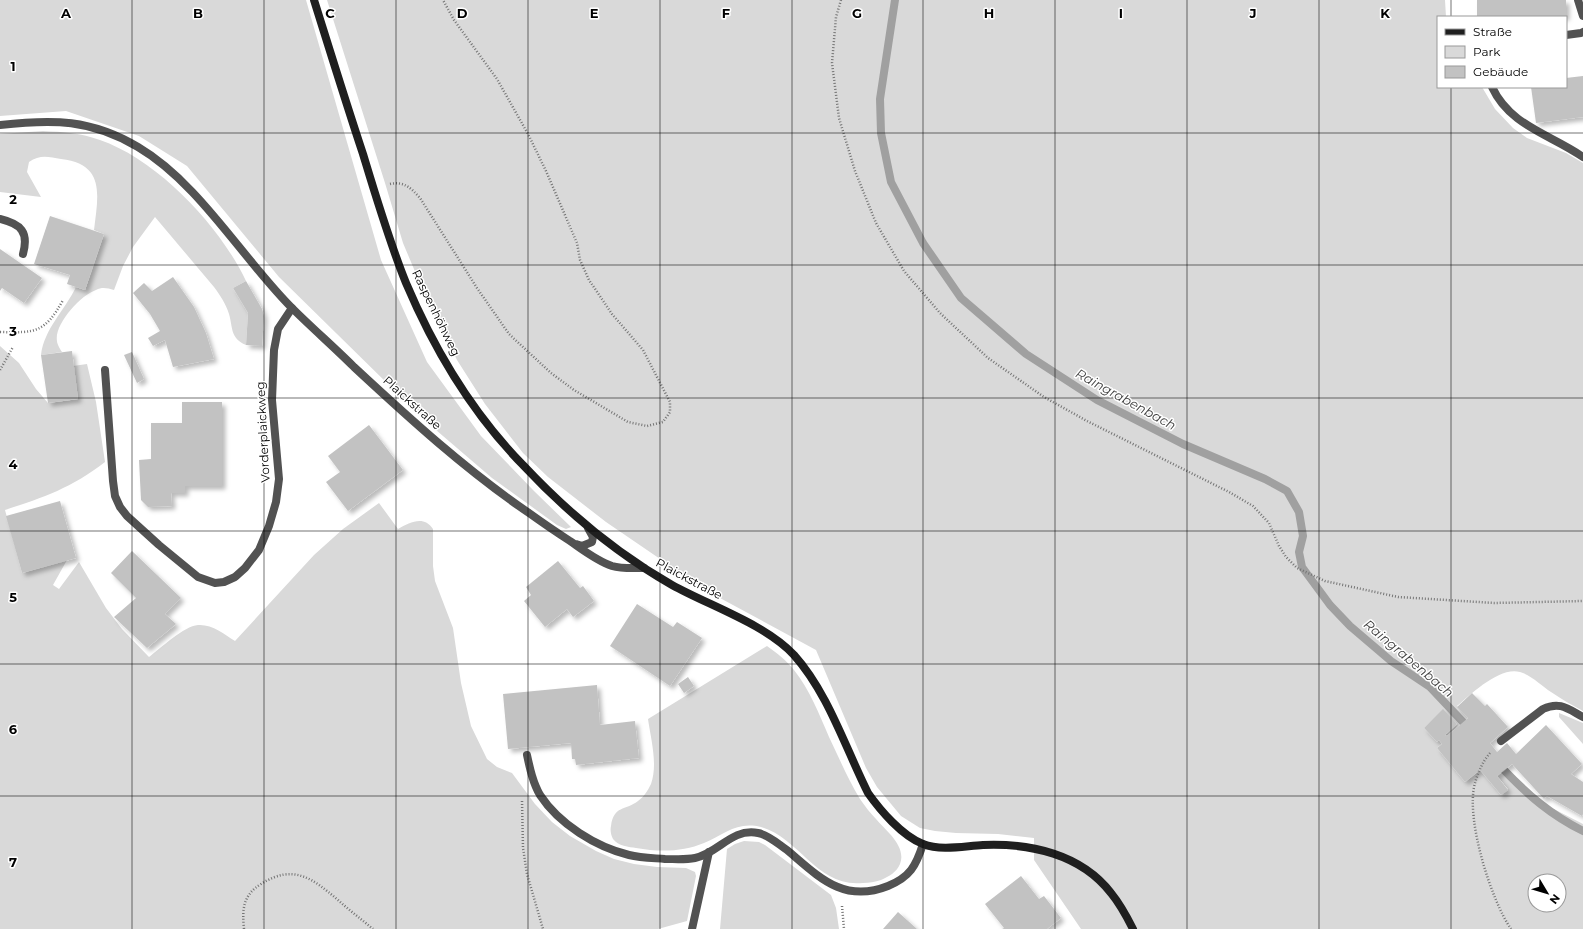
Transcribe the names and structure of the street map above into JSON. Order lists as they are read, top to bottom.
{
  "streets": {
    "street": ["Raspenhöhweg", "Plaickstraße", "Vorderplaickweg"]
  },
  "crossings": [
    ["Raspenhöhweg", "Plaickstraße"],
    ["Plaickstraße", "Vorderplaickweg"]
  ],
  "water": ["Raingrabenbach"],
  "legend": ["Straße", "Park", "Gebäude"],
  "north": "bottom right",
  "grid": {
    "columns": [
      "A",
      "B",
      "C",
      "D",
      "E",
      "F",
      "G",
      "H",
      "I",
      "J",
      "K"
    ],
    "rows": [
      "1",
      "2",
      "3",
      "4",
      "5",
      "6",
      "7"
    ]
  }
}
